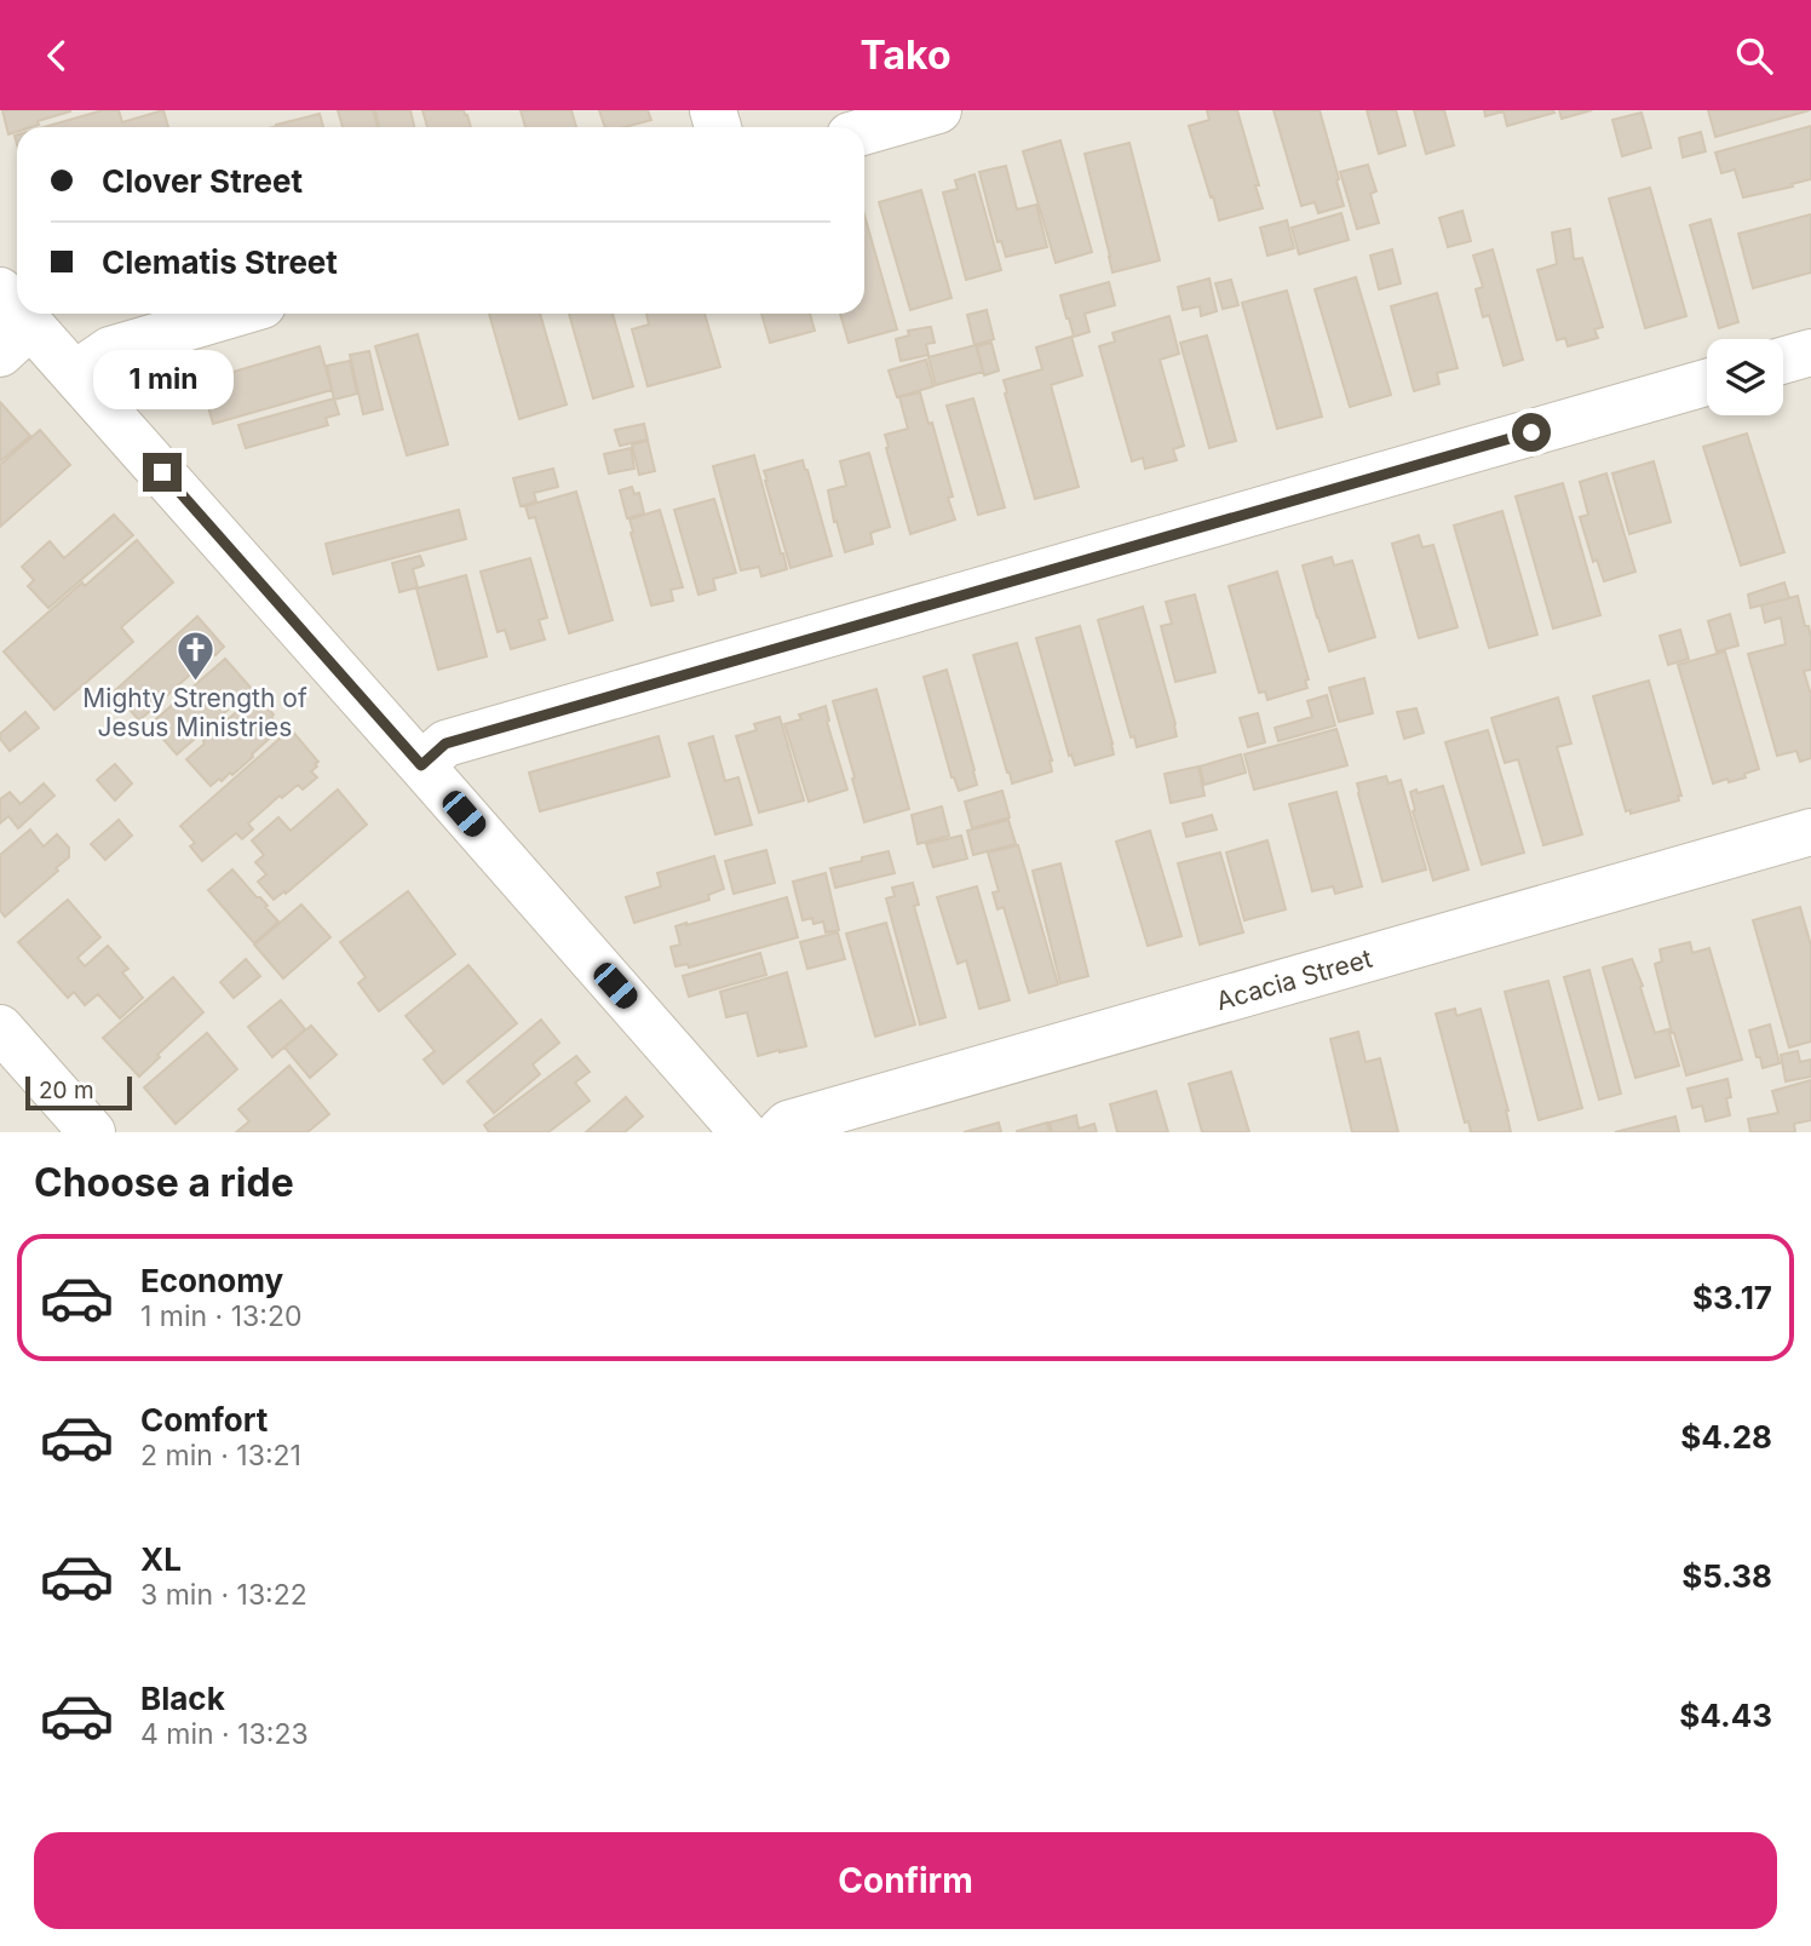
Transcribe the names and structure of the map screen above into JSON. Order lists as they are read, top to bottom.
{
  "streets": {
    "street": ["Acacia Street"]
  },
  "places": {
    "church": ["Mighty Strength of Jesus Ministries"]
  },
  "scale_bar": "20 m",
  "page": {
    "header": "Tako",
    "banner": ["Clover Street", "Clematis Street"],
    "bubble": "1 min",
    "scale": "20 m",
    "heading": "Choose a ride",
    "list": [
      {
        "name": "Economy",
        "note": "1 min · 13:20",
        "value": "$3.17"
      },
      {
        "name": "Comfort",
        "note": "2 min · 13:21",
        "value": "$4.28"
      },
      {
        "name": "XL",
        "note": "3 min · 13:22",
        "value": "$5.38"
      },
      {
        "name": "Black",
        "note": "4 min · 13:23",
        "value": "$4.43"
      }
    ],
    "buttons": "Confirm"
  }
}
